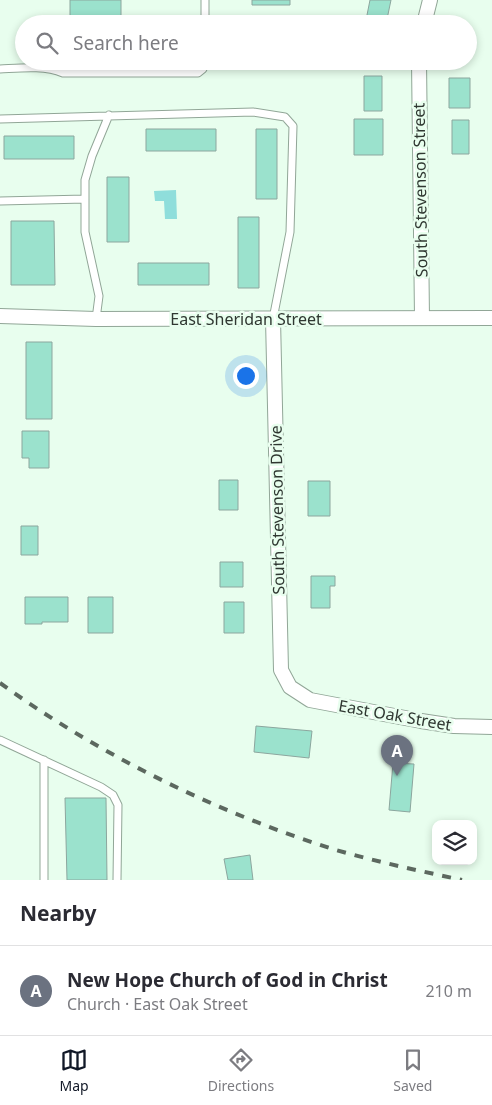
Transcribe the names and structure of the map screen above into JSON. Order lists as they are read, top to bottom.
{
  "streets": {
    "street": [
      "South Stevenson Street",
      "East Sheridan Street",
      "South Stevenson Drive",
      "East Oak Street"
    ]
  },
  "crossings": [
    ["South Stevenson Street", "East Sheridan Street"],
    ["East Sheridan Street", "South Stevenson Drive"],
    ["South Stevenson Drive", "East Oak Street"]
  ],
  "page": {
    "search": "Search here",
    "pins": "A",
    "heading": "Nearby",
    "list": [
      {
        "mark": "A",
        "name": "New Hope Church of God in Christ",
        "note": "Church · East Oak Street",
        "value": "210 m"
      }
    ],
    "nav": ["Map", "Directions", "Saved"]
  }
}
